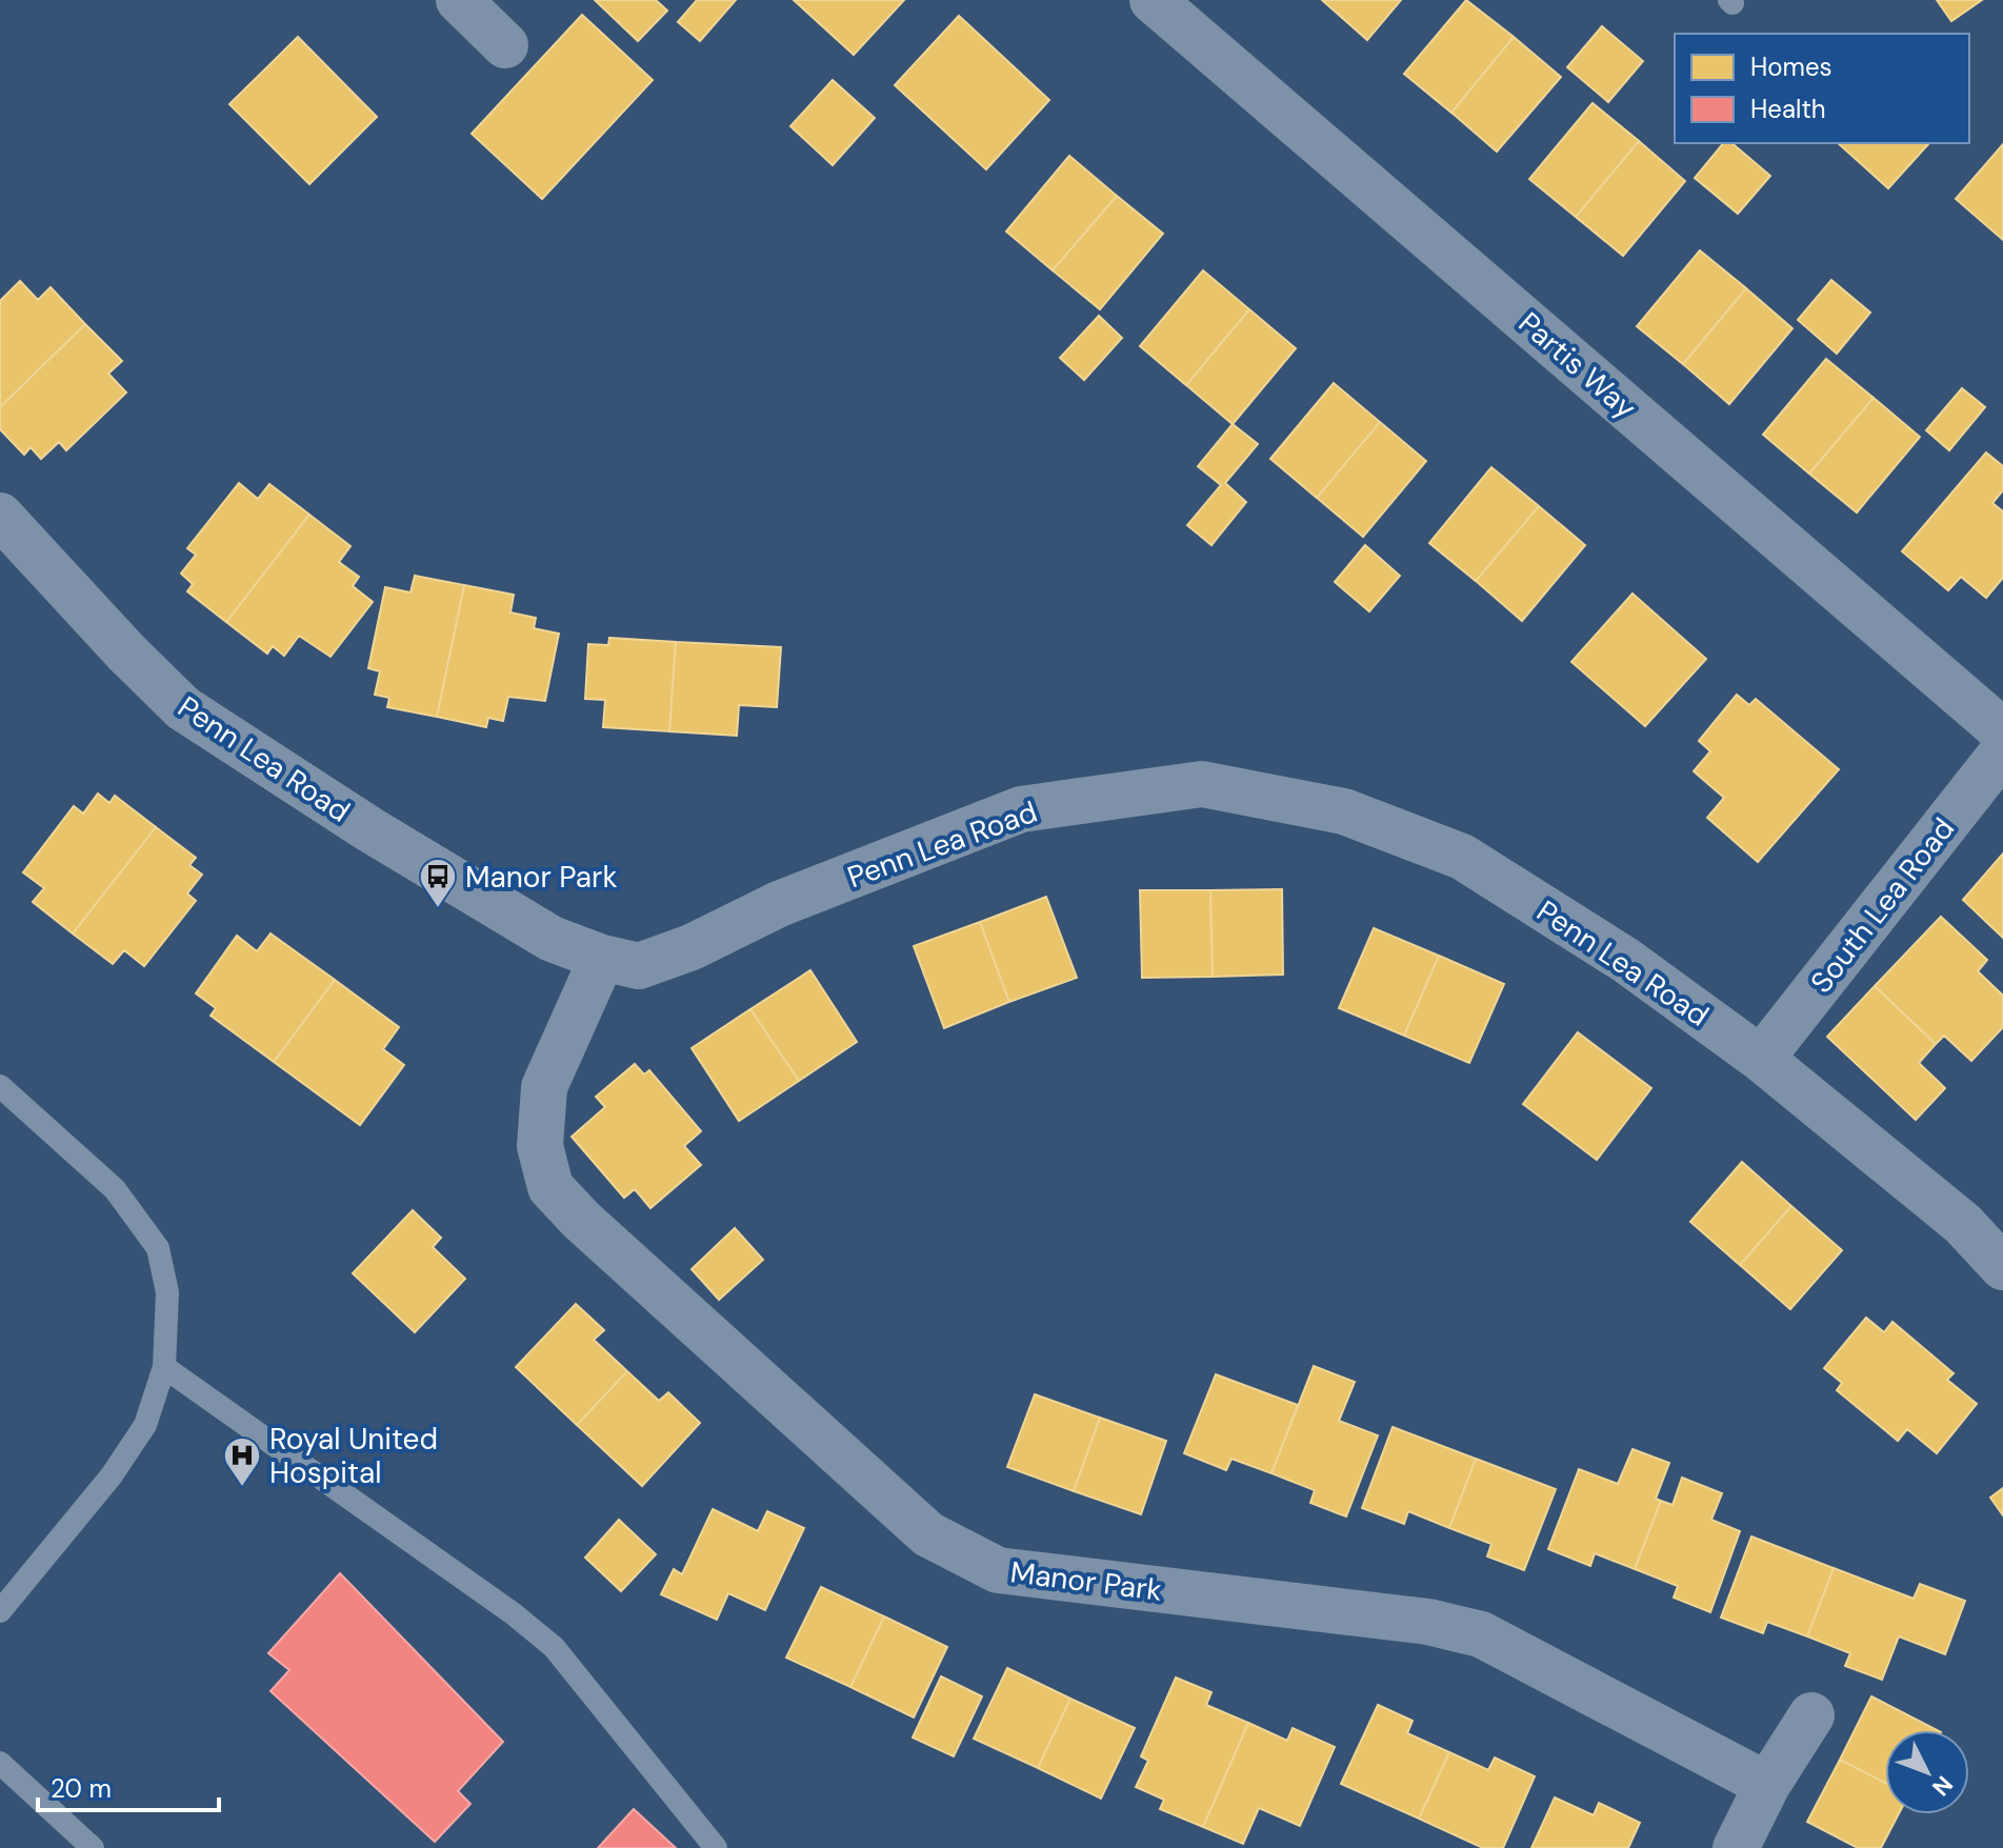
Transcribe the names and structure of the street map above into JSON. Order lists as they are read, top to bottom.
{
  "streets": {
    "street": [
      "Partis Way",
      "Penn Lea Road",
      "South Lea Road",
      "Manor Park"
    ]
  },
  "crossings": [
    ["Penn Lea Road", "South Lea Road"],
    ["Penn Lea Road", "Manor Park"]
  ],
  "places": {
    "bus stop": ["Manor Park"],
    "hospital": ["Royal United Hospital"]
  },
  "legend": ["Homes", "Health"],
  "scale_bar": "20 m",
  "north": "bottom right"
}
